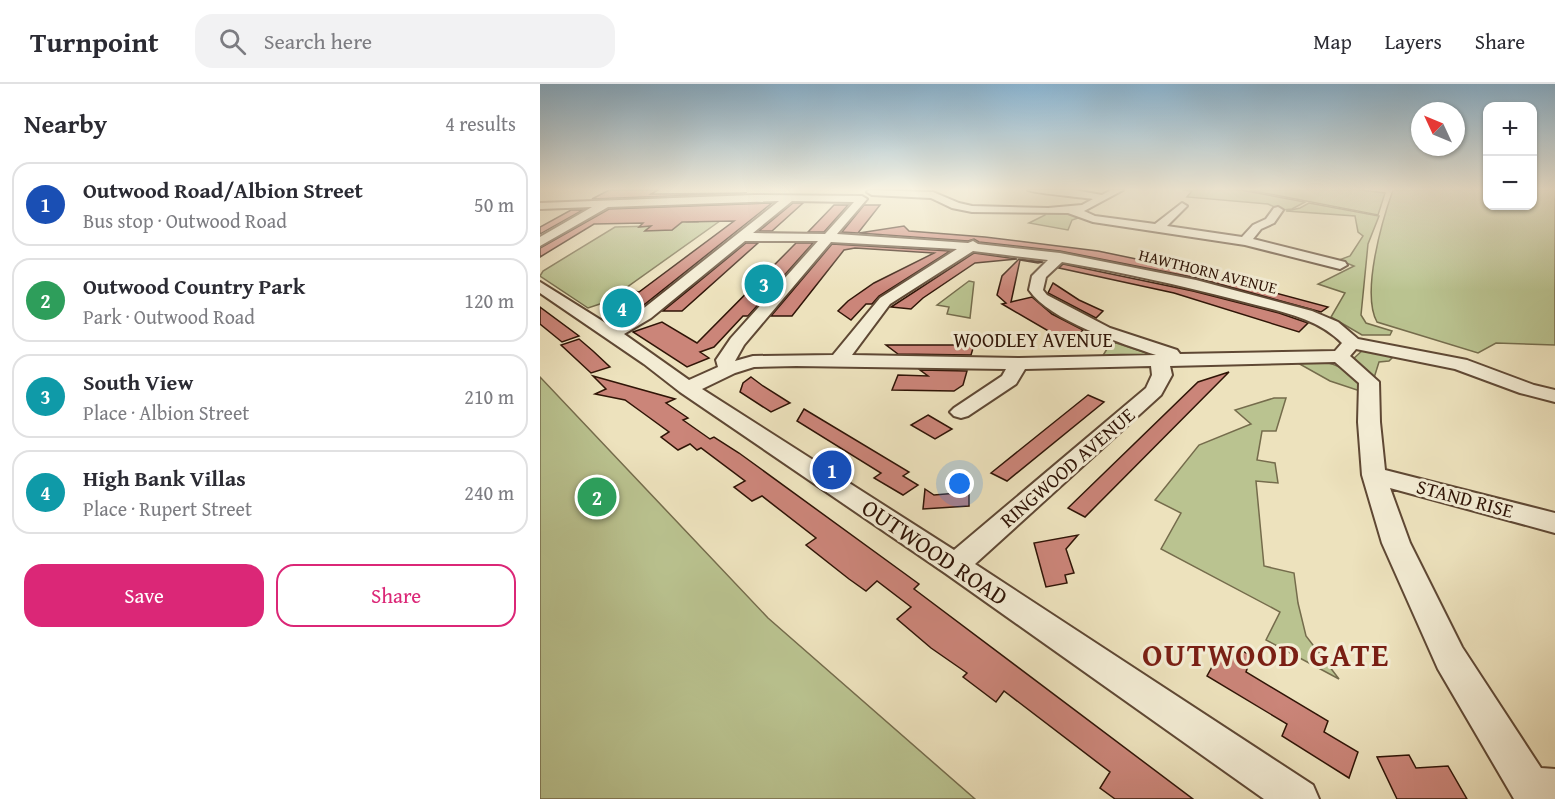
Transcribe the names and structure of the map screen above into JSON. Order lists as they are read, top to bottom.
{
  "streets": {
    "street": [
      "HAWTHORN AVENUE",
      "WOODLEY AVENUE",
      "RINGWOOD AVENUE",
      "STAND RISE",
      "OUTWOOD ROAD"
    ]
  },
  "crossings": [
    ["HAWTHORN AVENUE", "WOODLEY AVENUE"],
    ["HAWTHORN AVENUE", "STAND RISE"],
    ["WOODLEY AVENUE", "RINGWOOD AVENUE"],
    ["WOODLEY AVENUE", "OUTWOOD ROAD"],
    ["RINGWOOD AVENUE", "OUTWOOD ROAD"]
  ],
  "districts": ["OUTWOOD GATE"],
  "north": "top left",
  "page": {
    "header": "Turnpoint",
    "search": "Search here",
    "nav": ["Map", "Layers", "Share"],
    "heading": ["Nearby", "4 results"],
    "map_buttons": ["+", "−"],
    "list": [
      {
        "mark": "1",
        "name": "Outwood Road/Albion Street",
        "note": "Bus stop · Outwood Road",
        "value": "50 m"
      },
      {
        "mark": "2",
        "name": "Outwood Country Park",
        "note": "Park · Outwood Road",
        "value": "120 m"
      },
      {
        "mark": "3",
        "name": "South View",
        "note": "Place · Albion Street",
        "value": "210 m"
      },
      {
        "mark": "4",
        "name": "High Bank Villas",
        "note": "Place · Rupert Street",
        "value": "240 m"
      }
    ],
    "pins": [
      "3",
      "4",
      "1",
      "2"
    ],
    "buttons": ["Save", "Share"]
  }
}
